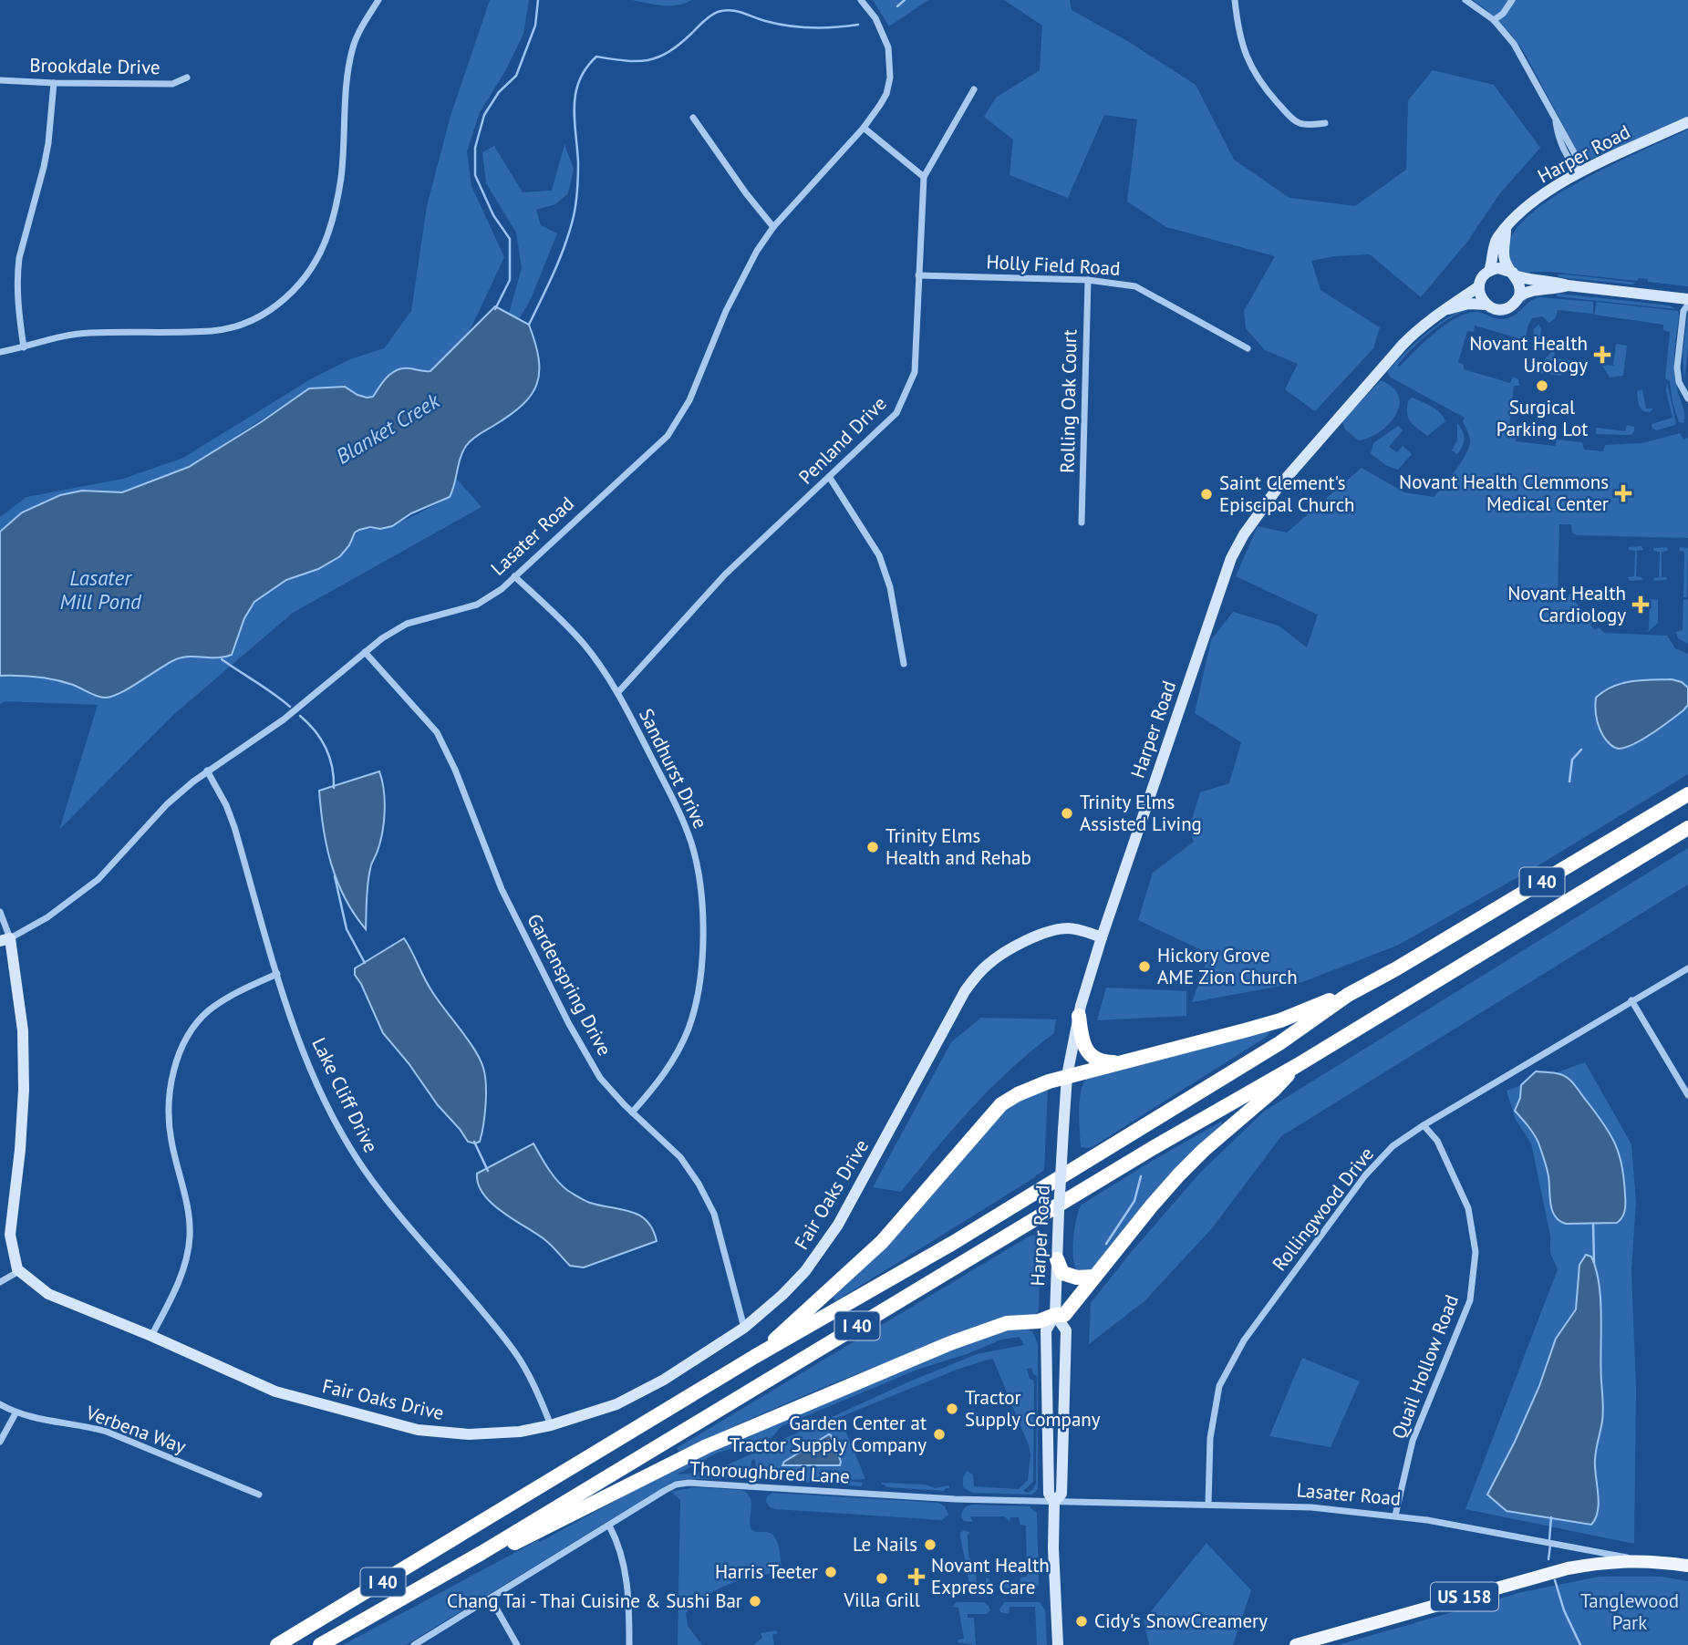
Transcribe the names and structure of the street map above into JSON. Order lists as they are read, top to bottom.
{
  "streets": {
    "highway": ["I 40"],
    "main road": ["Harper Road", "Fair Oaks Drive", "US 158"],
    "street": [
      "Brookdale Drive",
      "Holly Field Road",
      "Rolling Oak Court",
      "Penland Drive",
      "Lasater Road",
      "Sandhurst Drive",
      "Gardenspring Drive",
      "Lake Cliff Drive",
      "Rollingwood Drive",
      "Quail Hollow Road",
      "Verbena Way",
      "Thoroughbred Lane"
    ]
  },
  "crossings": [
    ["Harper Road", "Lasater Road"],
    ["Harper Road", "Fair Oaks Drive"],
    ["Harper Road", "Thoroughbred Lane"],
    ["Holly Field Road", "Rolling Oak Court"],
    ["Holly Field Road", "Penland Drive"],
    ["Penland Drive", "Sandhurst Drive"],
    ["Lasater Road", "Sandhurst Drive"],
    ["Lasater Road", "Gardenspring Drive"],
    ["Lasater Road", "Lake Cliff Drive"],
    ["Lasater Road", "Rollingwood Drive"],
    ["Lasater Road", "Quail Hollow Road"],
    ["Lasater Road", "Thoroughbred Lane"],
    ["Lasater Road", "US 158"],
    ["Sandhurst Drive", "Gardenspring Drive"],
    ["Gardenspring Drive", "Fair Oaks Drive"],
    ["Lake Cliff Drive", "Fair Oaks Drive"],
    ["Rollingwood Drive", "Quail Hollow Road"]
  ],
  "water": ["Blanket Creek", "Lasater Mill Pond"],
  "parks": ["Tanglewood Park"],
  "places": {
    "health": [
      "Novant Health Urology",
      "Novant Health Clemmons Medical Center",
      "Novant Health Cardiology",
      "Novant Health Express Care"
    ],
    "other": [
      "Surgical Parking Lot",
      "Saint Clement's Episcipal Church",
      "Trinity Elms Assisted Living",
      "Trinity Elms Health and Rehab",
      "Hickory Grove AME Zion Church",
      "Tractor Supply Company",
      "Garden Center at Tractor Supply Company",
      "Le Nails",
      "Harris Teeter",
      "Villa Grill",
      "Chang Tai - Thai Cuisine & Sushi Bar",
      "Cidy's SnowCreamery"
    ]
  }
}
